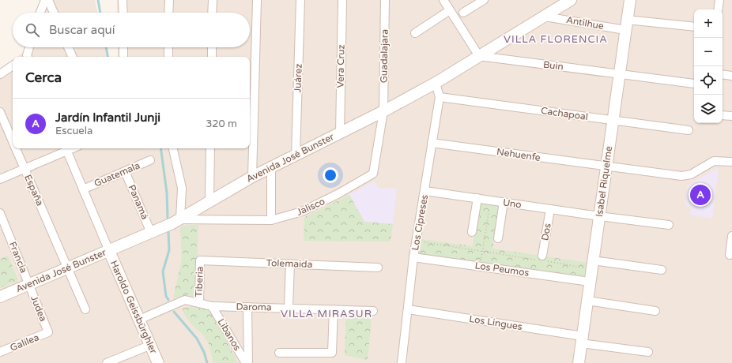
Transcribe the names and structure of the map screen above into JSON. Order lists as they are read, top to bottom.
{
  "streets": {
    "street": [
      "Antilhue",
      "Guadalajara",
      "Buin",
      "Vera Cruz",
      "Juárez",
      "Cachapoal",
      "Nehuenfe",
      "Avenida José Bunster",
      "Guatemala",
      "Isabel Riquelme",
      "España",
      "Panamá",
      "Uno",
      "Jalisco",
      "Los Cipreses",
      "Dos",
      "Francia",
      "Tolemaida",
      "Los Peumos",
      "Tiberia",
      "Haroldo Geissbürghler",
      "Daroma",
      "Judea",
      "Los Lingues",
      "Libanos",
      "Galilea"
    ]
  },
  "crossings": [
    ["Antilhue", "Avenida José Bunster"],
    ["Antilhue", "Isabel Riquelme"],
    ["Guadalajara", "Avenida José Bunster"],
    ["Guadalajara", "Jalisco"],
    ["Buin", "Avenida José Bunster"],
    ["Buin", "Isabel Riquelme"],
    ["Vera Cruz", "Avenida José Bunster"],
    ["Juárez", "Avenida José Bunster"],
    ["Cachapoal", "Isabel Riquelme"],
    ["Cachapoal", "Los Cipreses"],
    ["Nehuenfe", "Isabel Riquelme"],
    ["Nehuenfe", "Los Cipreses"],
    ["Avenida José Bunster", "España"],
    ["Avenida José Bunster", "Panamá"],
    ["Avenida José Bunster", "Jalisco"],
    ["Avenida José Bunster", "Los Cipreses"],
    ["Avenida José Bunster", "Francia"],
    ["Avenida José Bunster", "Haroldo Geissbürghler"],
    ["Avenida José Bunster", "Judea"],
    ["Guatemala", "Panamá"],
    ["Guatemala", "Haroldo Geissbürghler"],
    ["Isabel Riquelme", "Uno"],
    ["Isabel Riquelme", "Los Peumos"],
    ["Isabel Riquelme", "Los Lingues"],
    ["Uno", "Los Cipreses"],
    ["Uno", "Dos"],
    ["Los Cipreses", "Los Peumos"],
    ["Los Cipreses", "Los Lingues"],
    ["Francia", "Judea"],
    ["Tolemaida", "Tiberia"],
    ["Tiberia", "Daroma"],
    ["Haroldo Geissbürghler", "Daroma"],
    ["Daroma", "Libanos"],
    ["Judea", "Galilea"]
  ],
  "districts": ["VILLA FLORENCIA", "VILLA MIRASUR"],
  "page": {
    "map_buttons": ["+", "−"],
    "search": "Buscar aquí",
    "heading": "Cerca",
    "list": [
      {
        "mark": "A",
        "name": "Jardín Infantil Junji",
        "note": "Escuela",
        "value": "320 m"
      }
    ],
    "pins": "A"
  }
}
